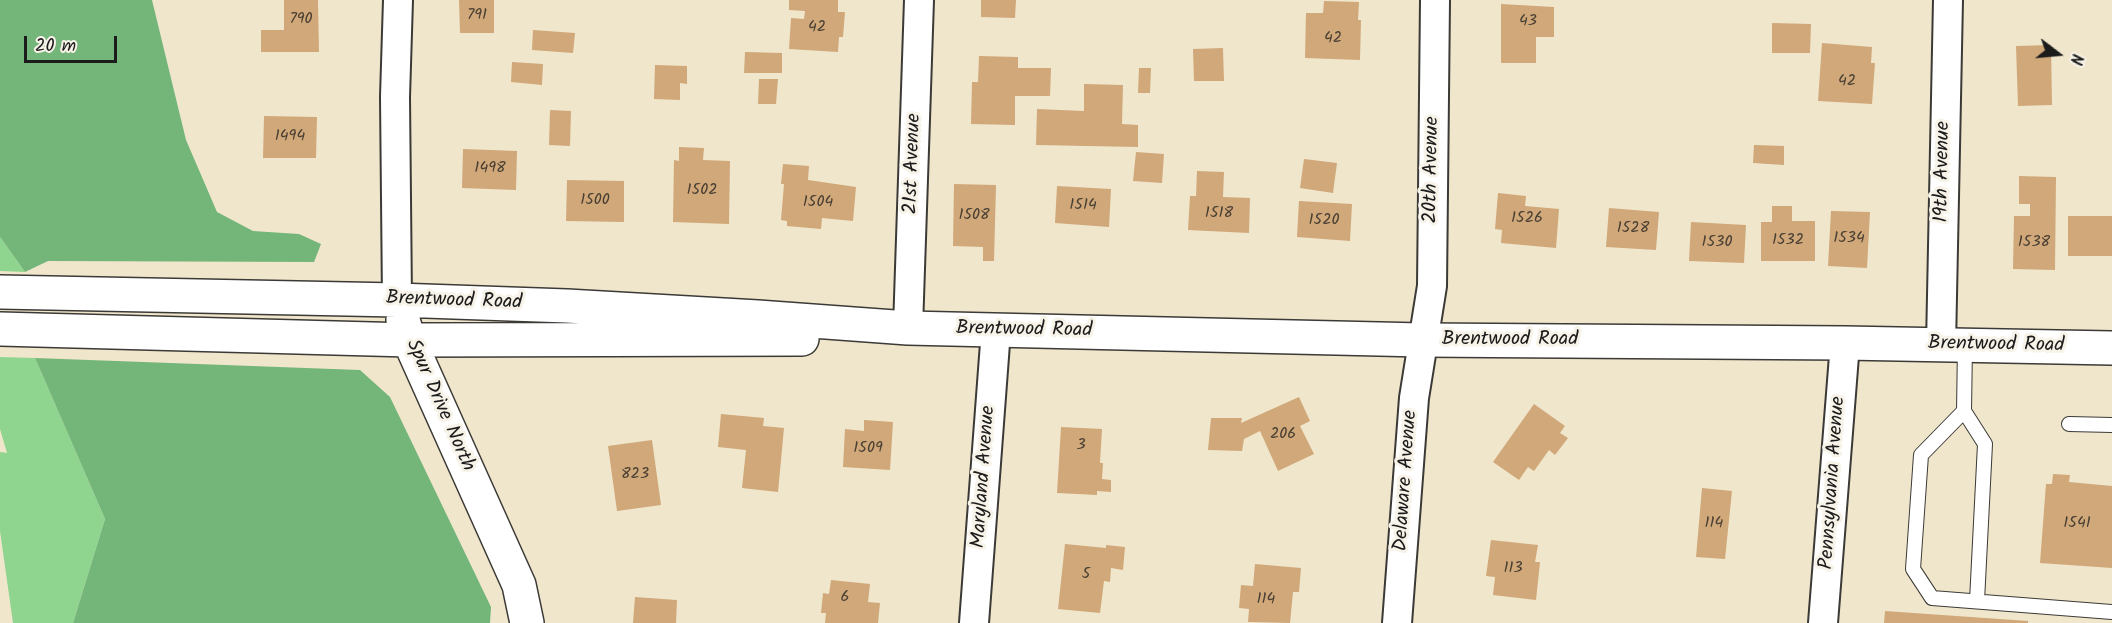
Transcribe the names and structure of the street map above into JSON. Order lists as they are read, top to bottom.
{
  "streets": {
    "street": [
      "21st Avenue",
      "20th Avenue",
      "19th Avenue",
      "Brentwood Road",
      "Spur Drive North",
      "Maryland Avenue",
      "Delaware Avenue",
      "Pennsylvania Avenue"
    ]
  },
  "crossings": [
    ["21st Avenue", "Brentwood Road"],
    ["20th Avenue", "Brentwood Road"],
    ["20th Avenue", "Delaware Avenue"],
    ["19th Avenue", "Brentwood Road"],
    ["Brentwood Road", "Spur Drive North"],
    ["Brentwood Road", "Maryland Avenue"],
    ["Brentwood Road", "Delaware Avenue"],
    ["Brentwood Road", "Pennsylvania Avenue"]
  ],
  "house_numbers": [
    "791",
    "790",
    "43",
    "42",
    "42",
    "42",
    "1494",
    "1498",
    "1502",
    "1500",
    "1504",
    "1514",
    "1518",
    "1508",
    "1526",
    "1520",
    "1528",
    "1534",
    "1532",
    "1530",
    "1538",
    "206",
    "3",
    "1509",
    "823",
    "114",
    "1541",
    "113",
    "5",
    "6",
    "114"
  ],
  "scale_bar": "20 m",
  "north": "right"
}
